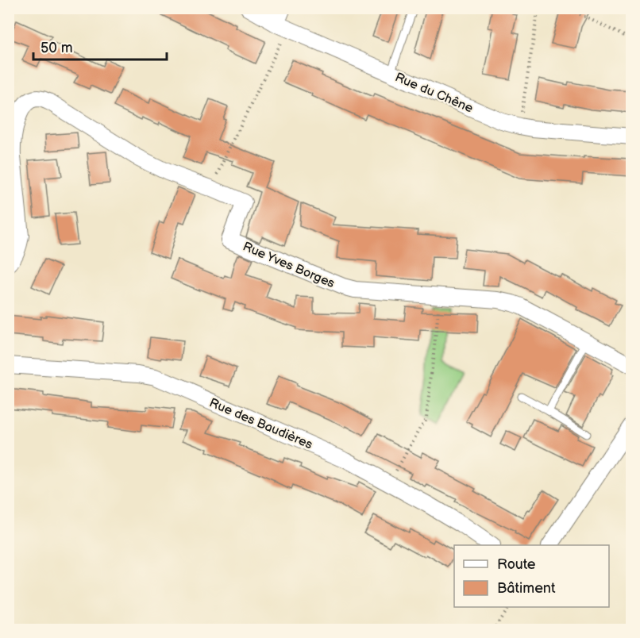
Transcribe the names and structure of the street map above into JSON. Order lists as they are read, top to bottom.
{
  "streets": {
    "street": ["Rue du Chêne", "Rue Yves Borges", "Rue des Baudières"]
  },
  "legend": ["Route", "Bâtiment"],
  "scale_bar": "50 m"
}
